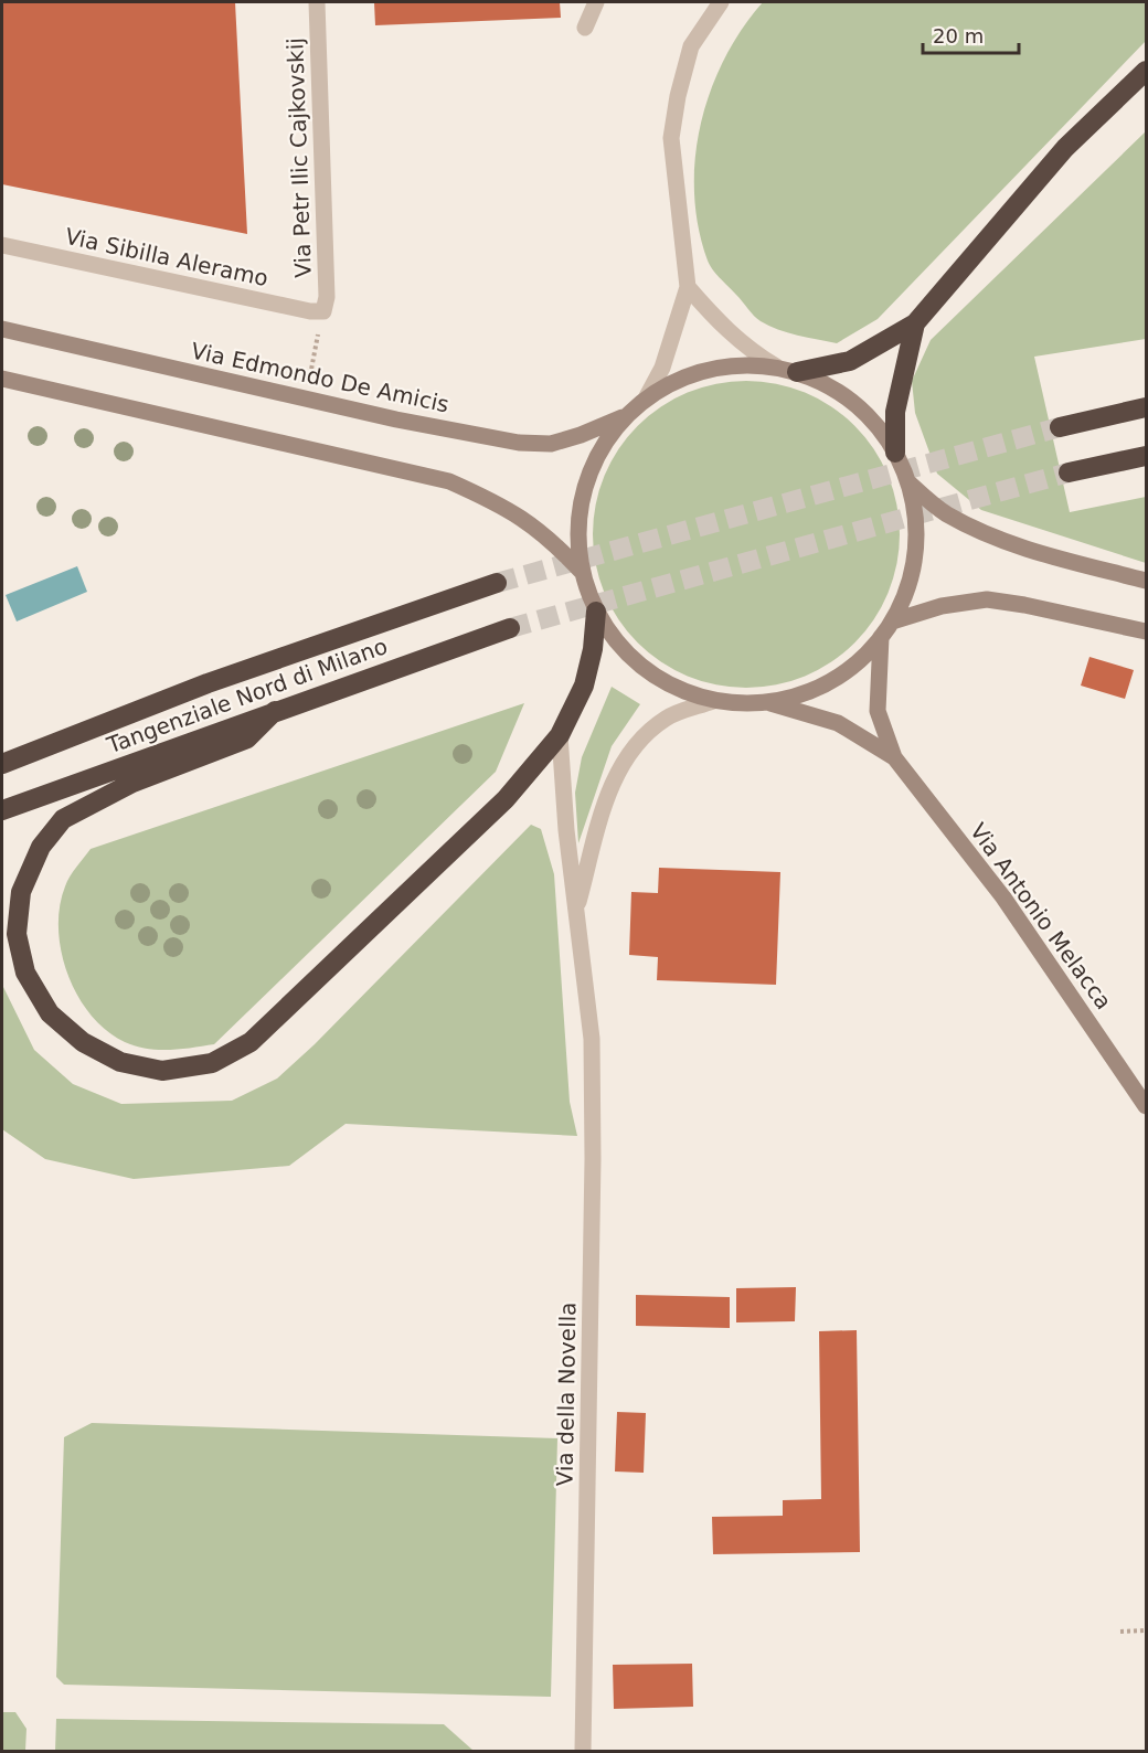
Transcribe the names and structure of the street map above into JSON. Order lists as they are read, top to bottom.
{
  "streets": {
    "highway": ["Tangenziale Nord di Milano"],
    "main road": ["Via Edmondo De Amicis", "Via Antonio Melacca"],
    "lane": ["Via Petr Ilic Cajkovskij", "Via Sibilla Aleramo", "Via della Novella"]
  },
  "crossings": [
    ["Via Petr Ilic Cajkovskij", "Via Sibilla Aleramo"]
  ],
  "scale_bar": "20 m"
}
